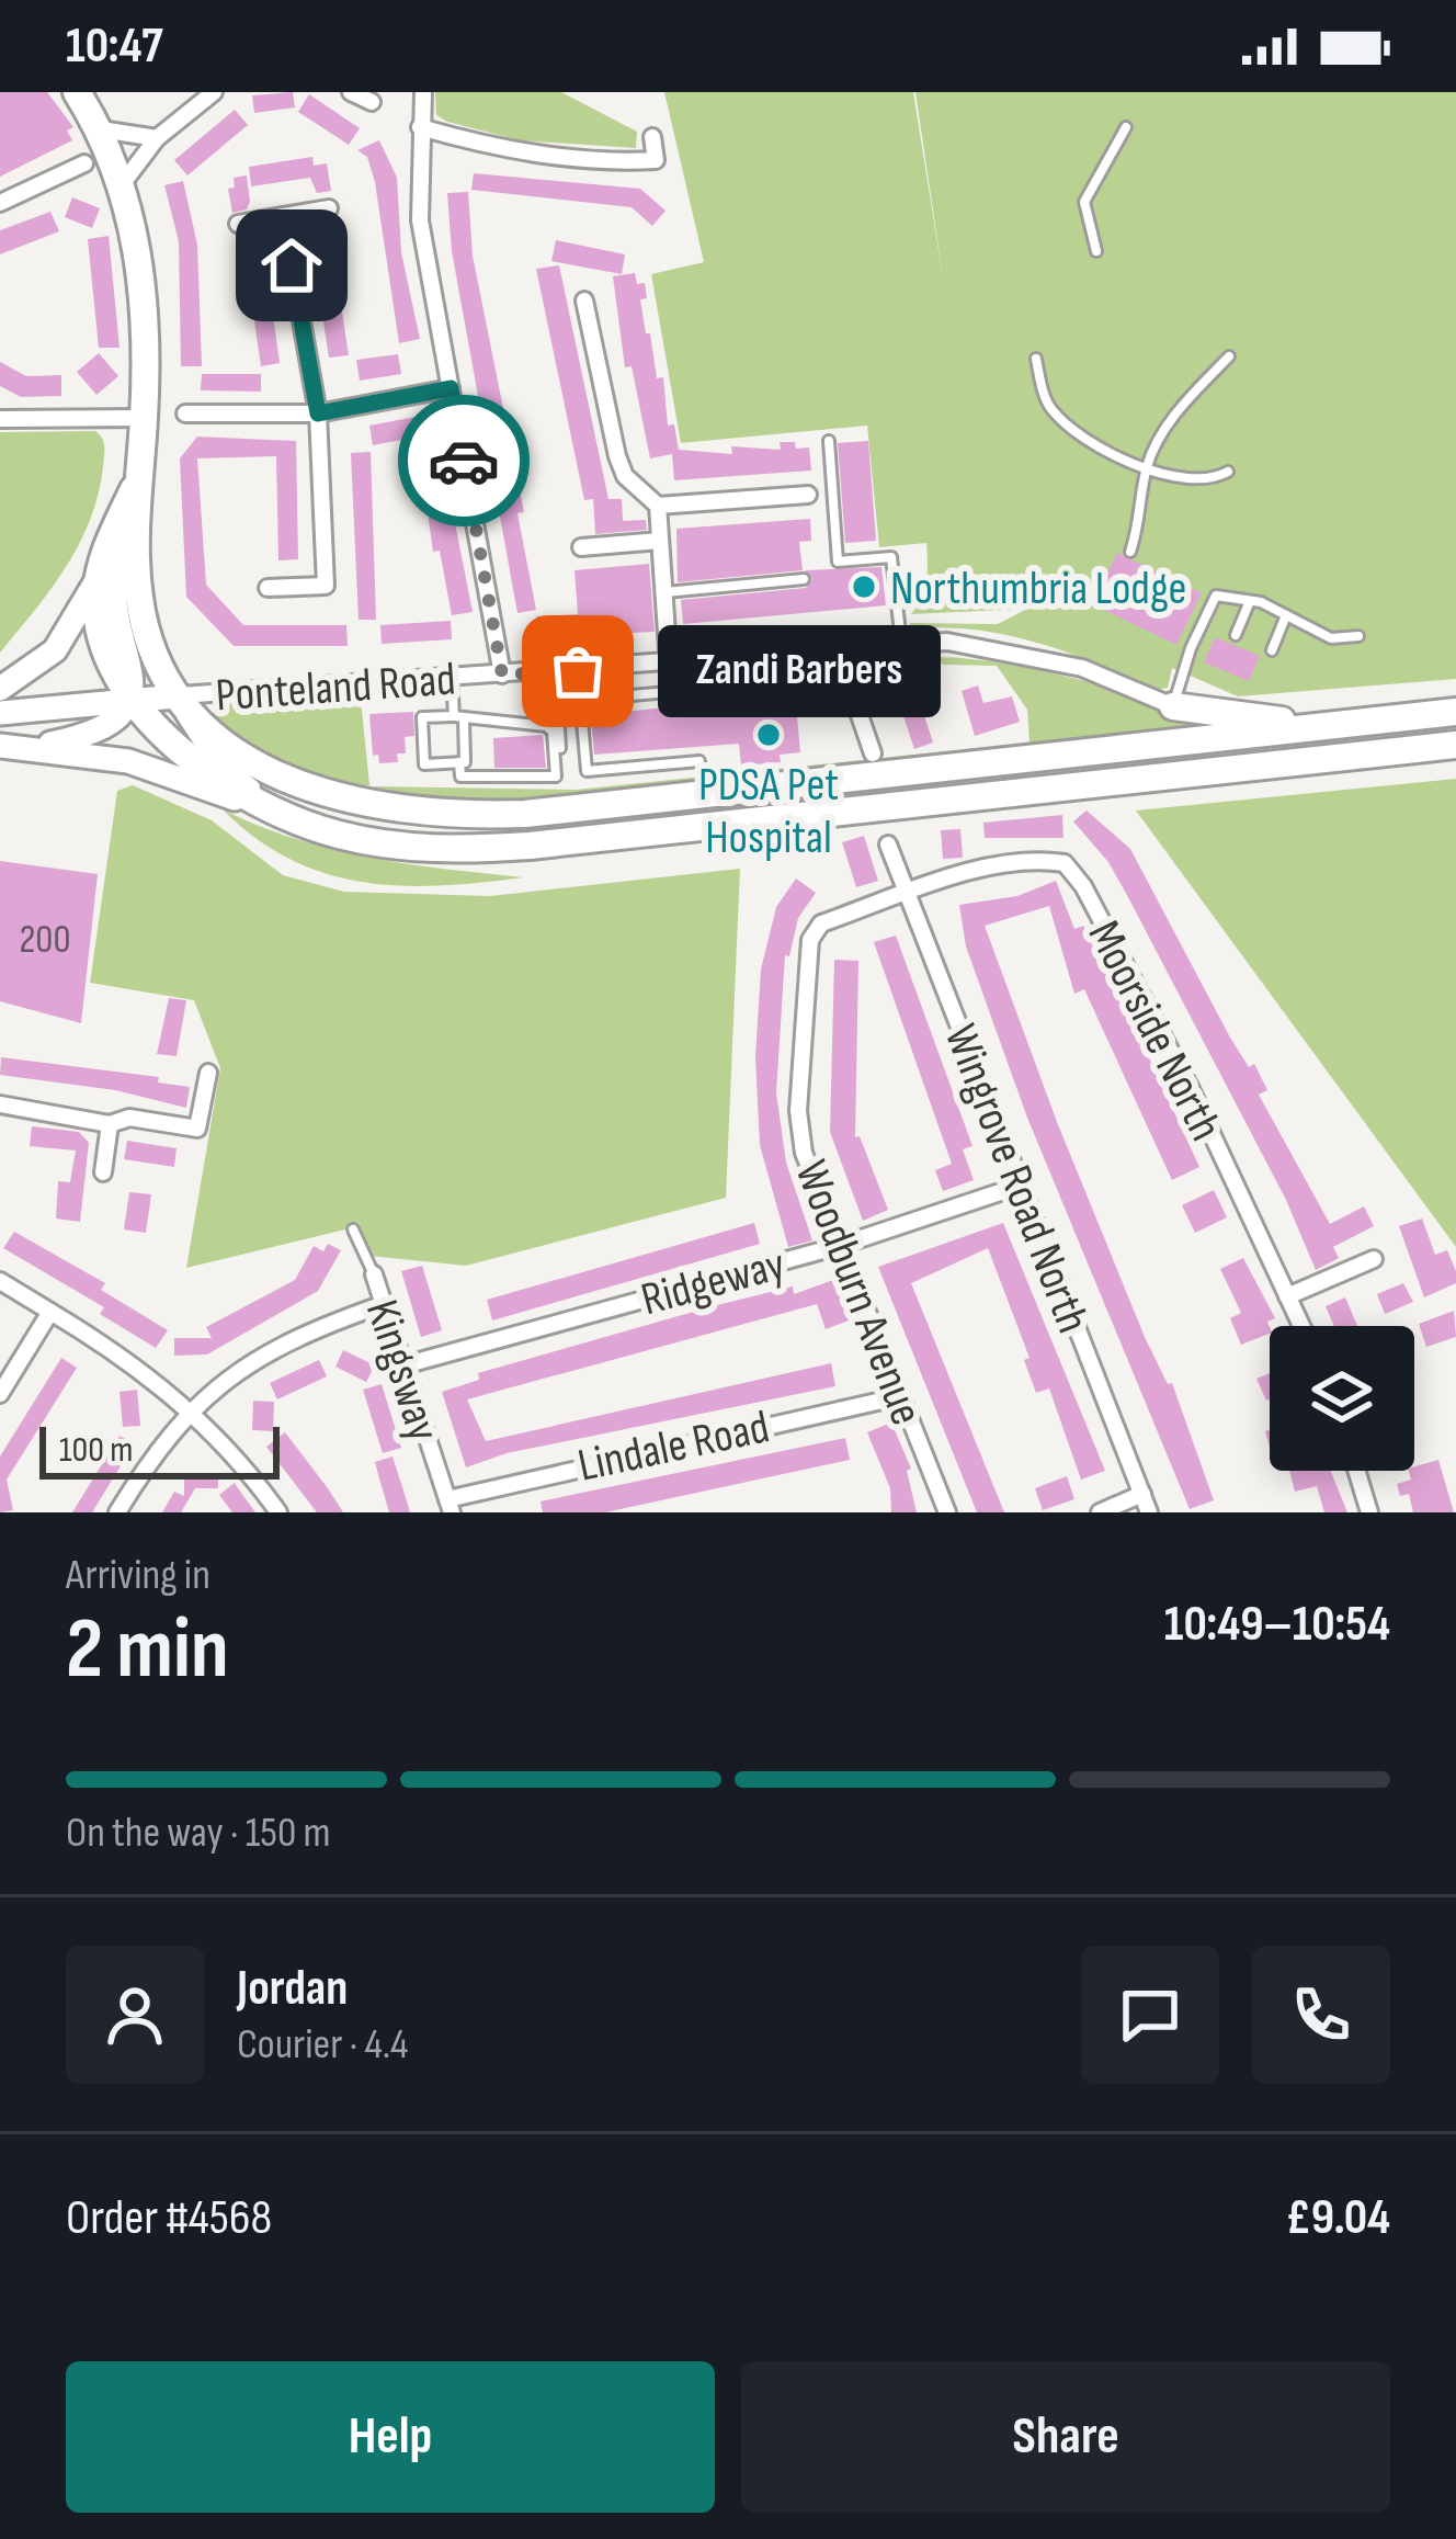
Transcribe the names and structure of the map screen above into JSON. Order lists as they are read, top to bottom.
{
  "streets": {
    "highway": ["Ponteland Road"],
    "street": [
      "Moorside North",
      "Wingrove Road North",
      "Ridgeway",
      "Woodburn Avenue",
      "Kingsway",
      "Lindale Road"
    ]
  },
  "crossings": [
    ["Moorside North", "Wingrove Road North"],
    ["Moorside North", "Woodburn Avenue"],
    ["Wingrove Road North", "Ridgeway"],
    ["Wingrove Road North", "Woodburn Avenue"],
    ["Ridgeway", "Woodburn Avenue"],
    ["Ridgeway", "Kingsway"],
    ["Woodburn Avenue", "Lindale Road"],
    ["Kingsway", "Lindale Road"]
  ],
  "places": ["Northumbria Lodge", "Zandi Barbers", "PDSA Pet Hospital"],
  "house_numbers": ["200"],
  "scale_bar": "100 m",
  "page": {
    "status": "10:47",
    "bubble": "Zandi Barbers",
    "scale": "100 m",
    "heading": ["2 min", "Arriving in", "10:49–10:54"],
    "panel": [
      "Jordan",
      "Courier · 4.4",
      "Order #4568",
      "£9.04"
    ],
    "bar": "On the way · 150 m",
    "buttons": ["Help", "Share"]
  }
}
